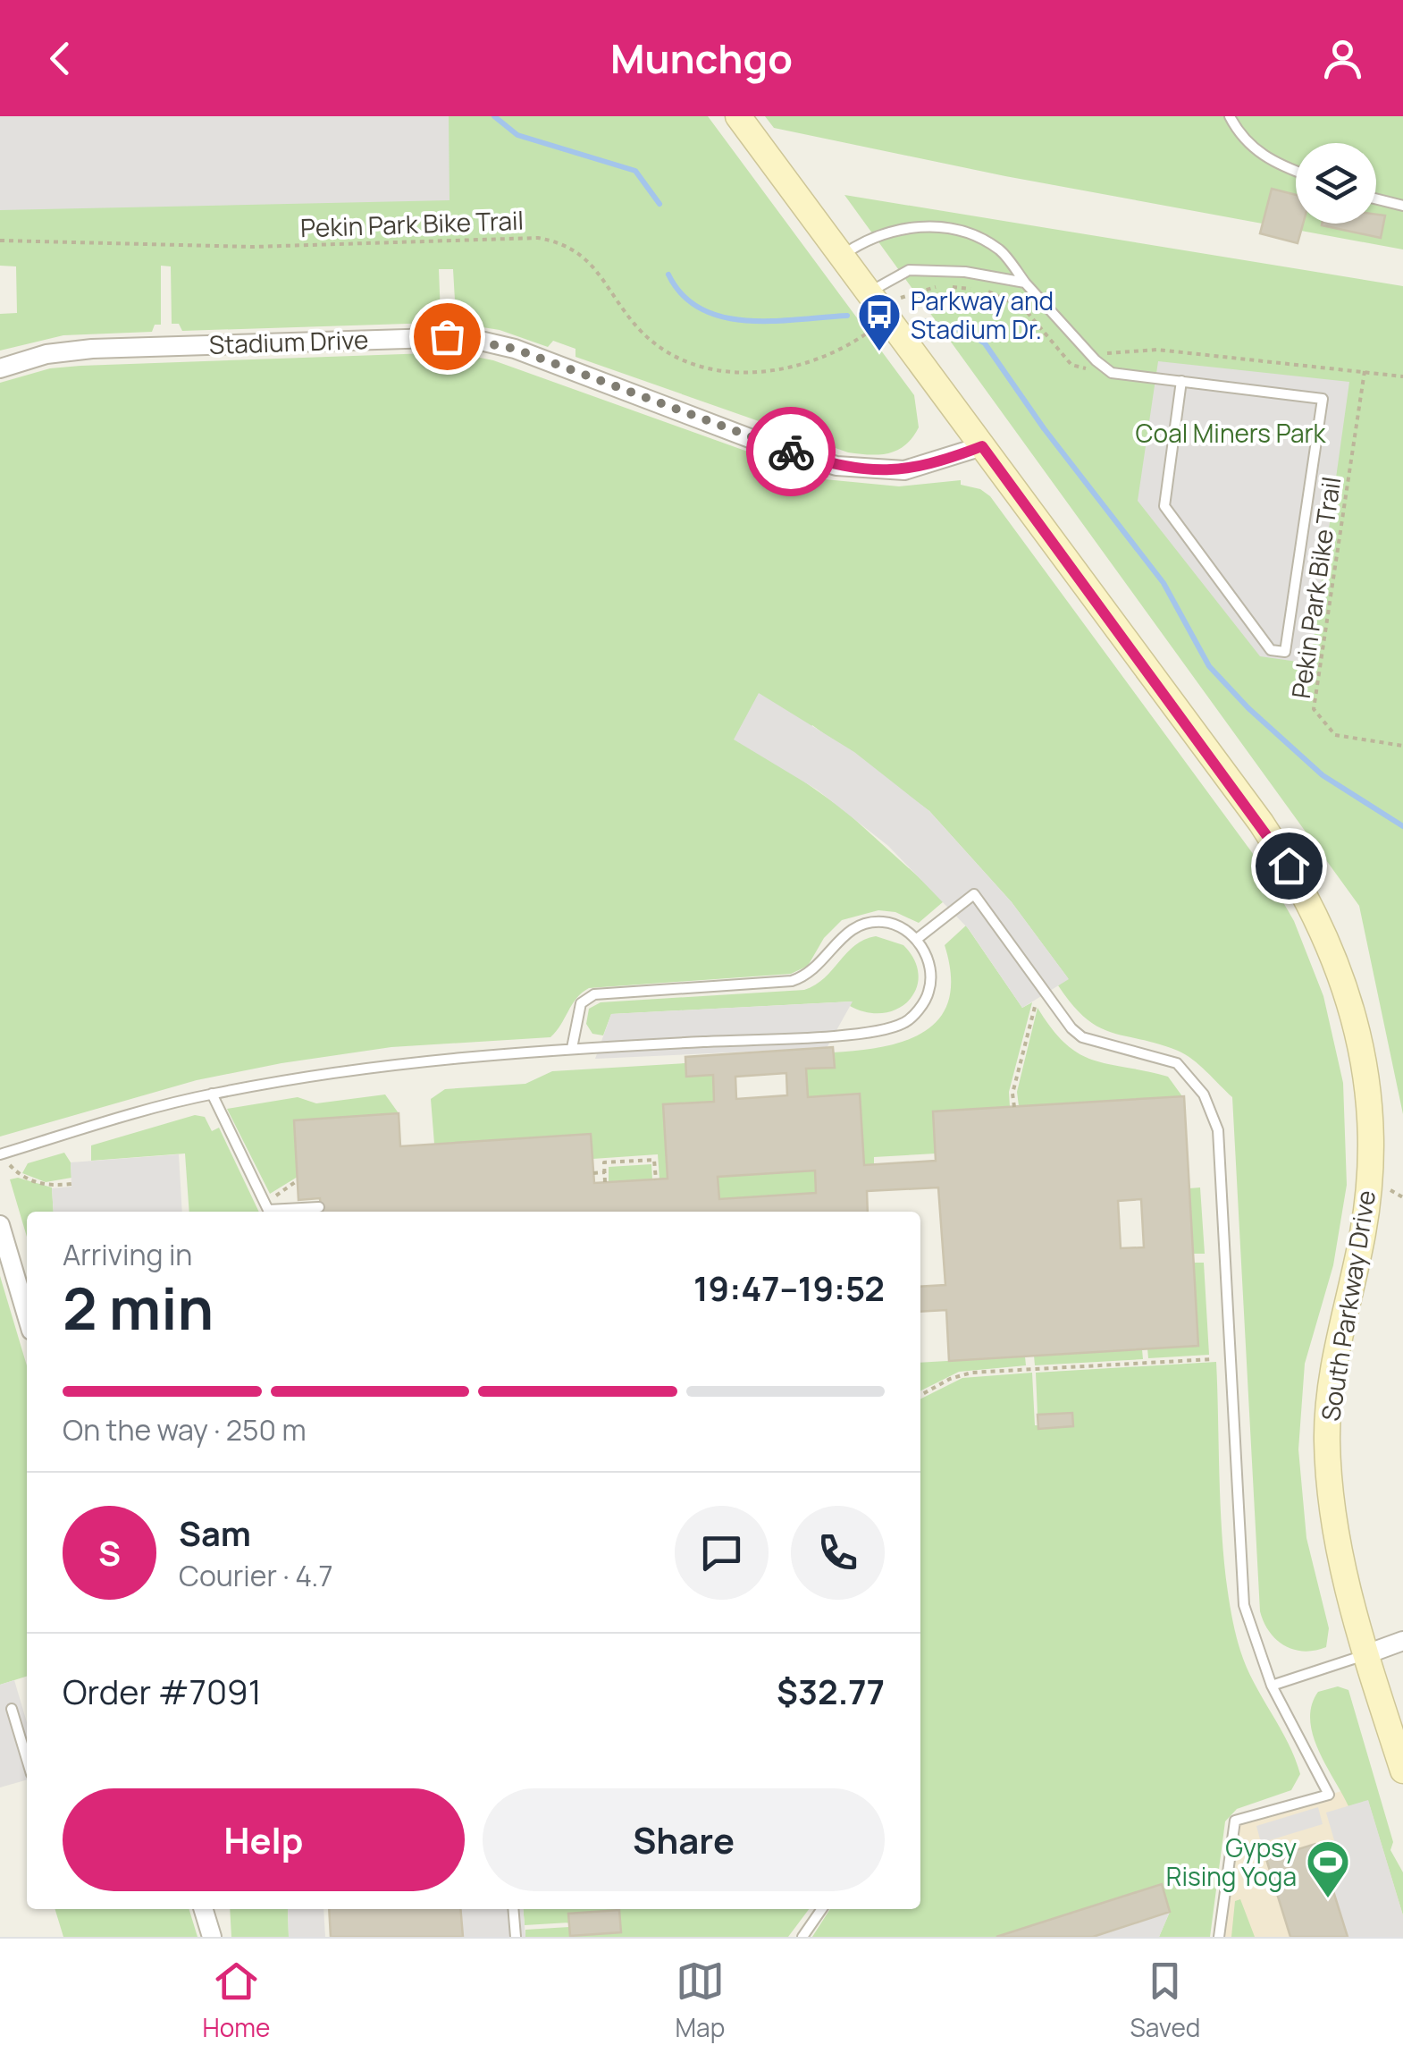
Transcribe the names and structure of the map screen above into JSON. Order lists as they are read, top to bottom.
{
  "streets": {
    "main road": ["South Parkway Drive"],
    "street": ["Stadium Drive"],
    "path": ["Pekin Park Bike Trail"]
  },
  "crossings": [
    ["Stadium Drive", "South Parkway Drive"]
  ],
  "parks": ["Coal Miners Park"],
  "places": {
    "bus stop": ["Parkway and Stadium Dr."],
    "sports": ["Gypsy Rising Yoga"]
  },
  "page": {
    "header": "Munchgo",
    "heading": ["2 min", "Arriving in", "19:47–19:52"],
    "panel": [
      "Sam",
      "Courier · 4.7",
      "Order #7091",
      "$32.77"
    ],
    "bar": "On the way · 250 m",
    "round": "S",
    "buttons": ["Help", "Share"],
    "tabs": ["Home", "Map", "Saved"]
  }
}
